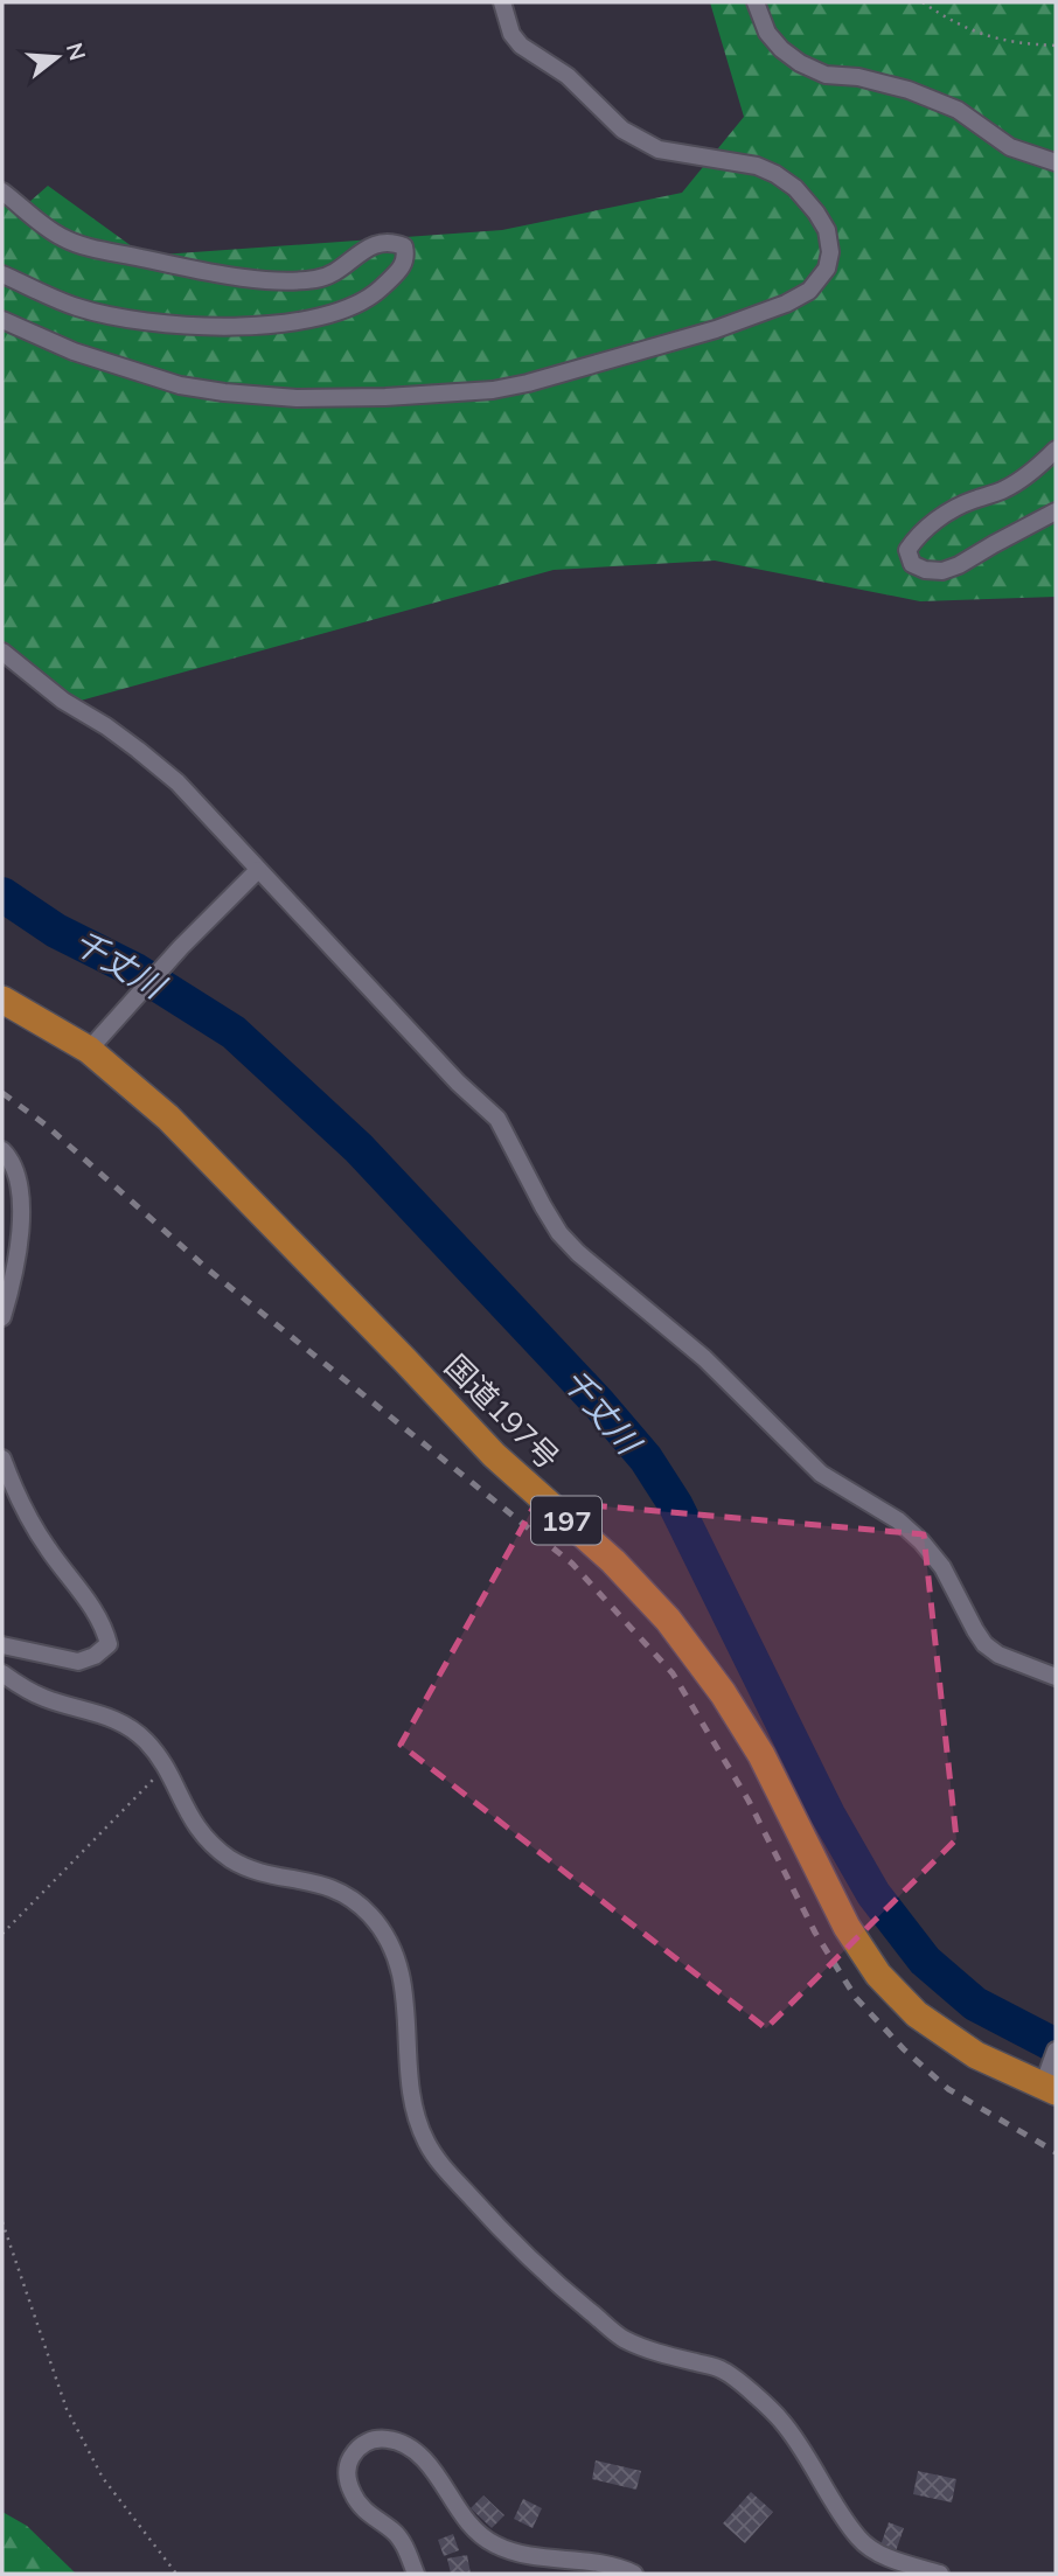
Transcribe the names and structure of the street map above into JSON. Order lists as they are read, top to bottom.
{
  "streets": {
    "highway": ["国道197号", "197"]
  },
  "water": ["千丈川"],
  "north": "right"
}
